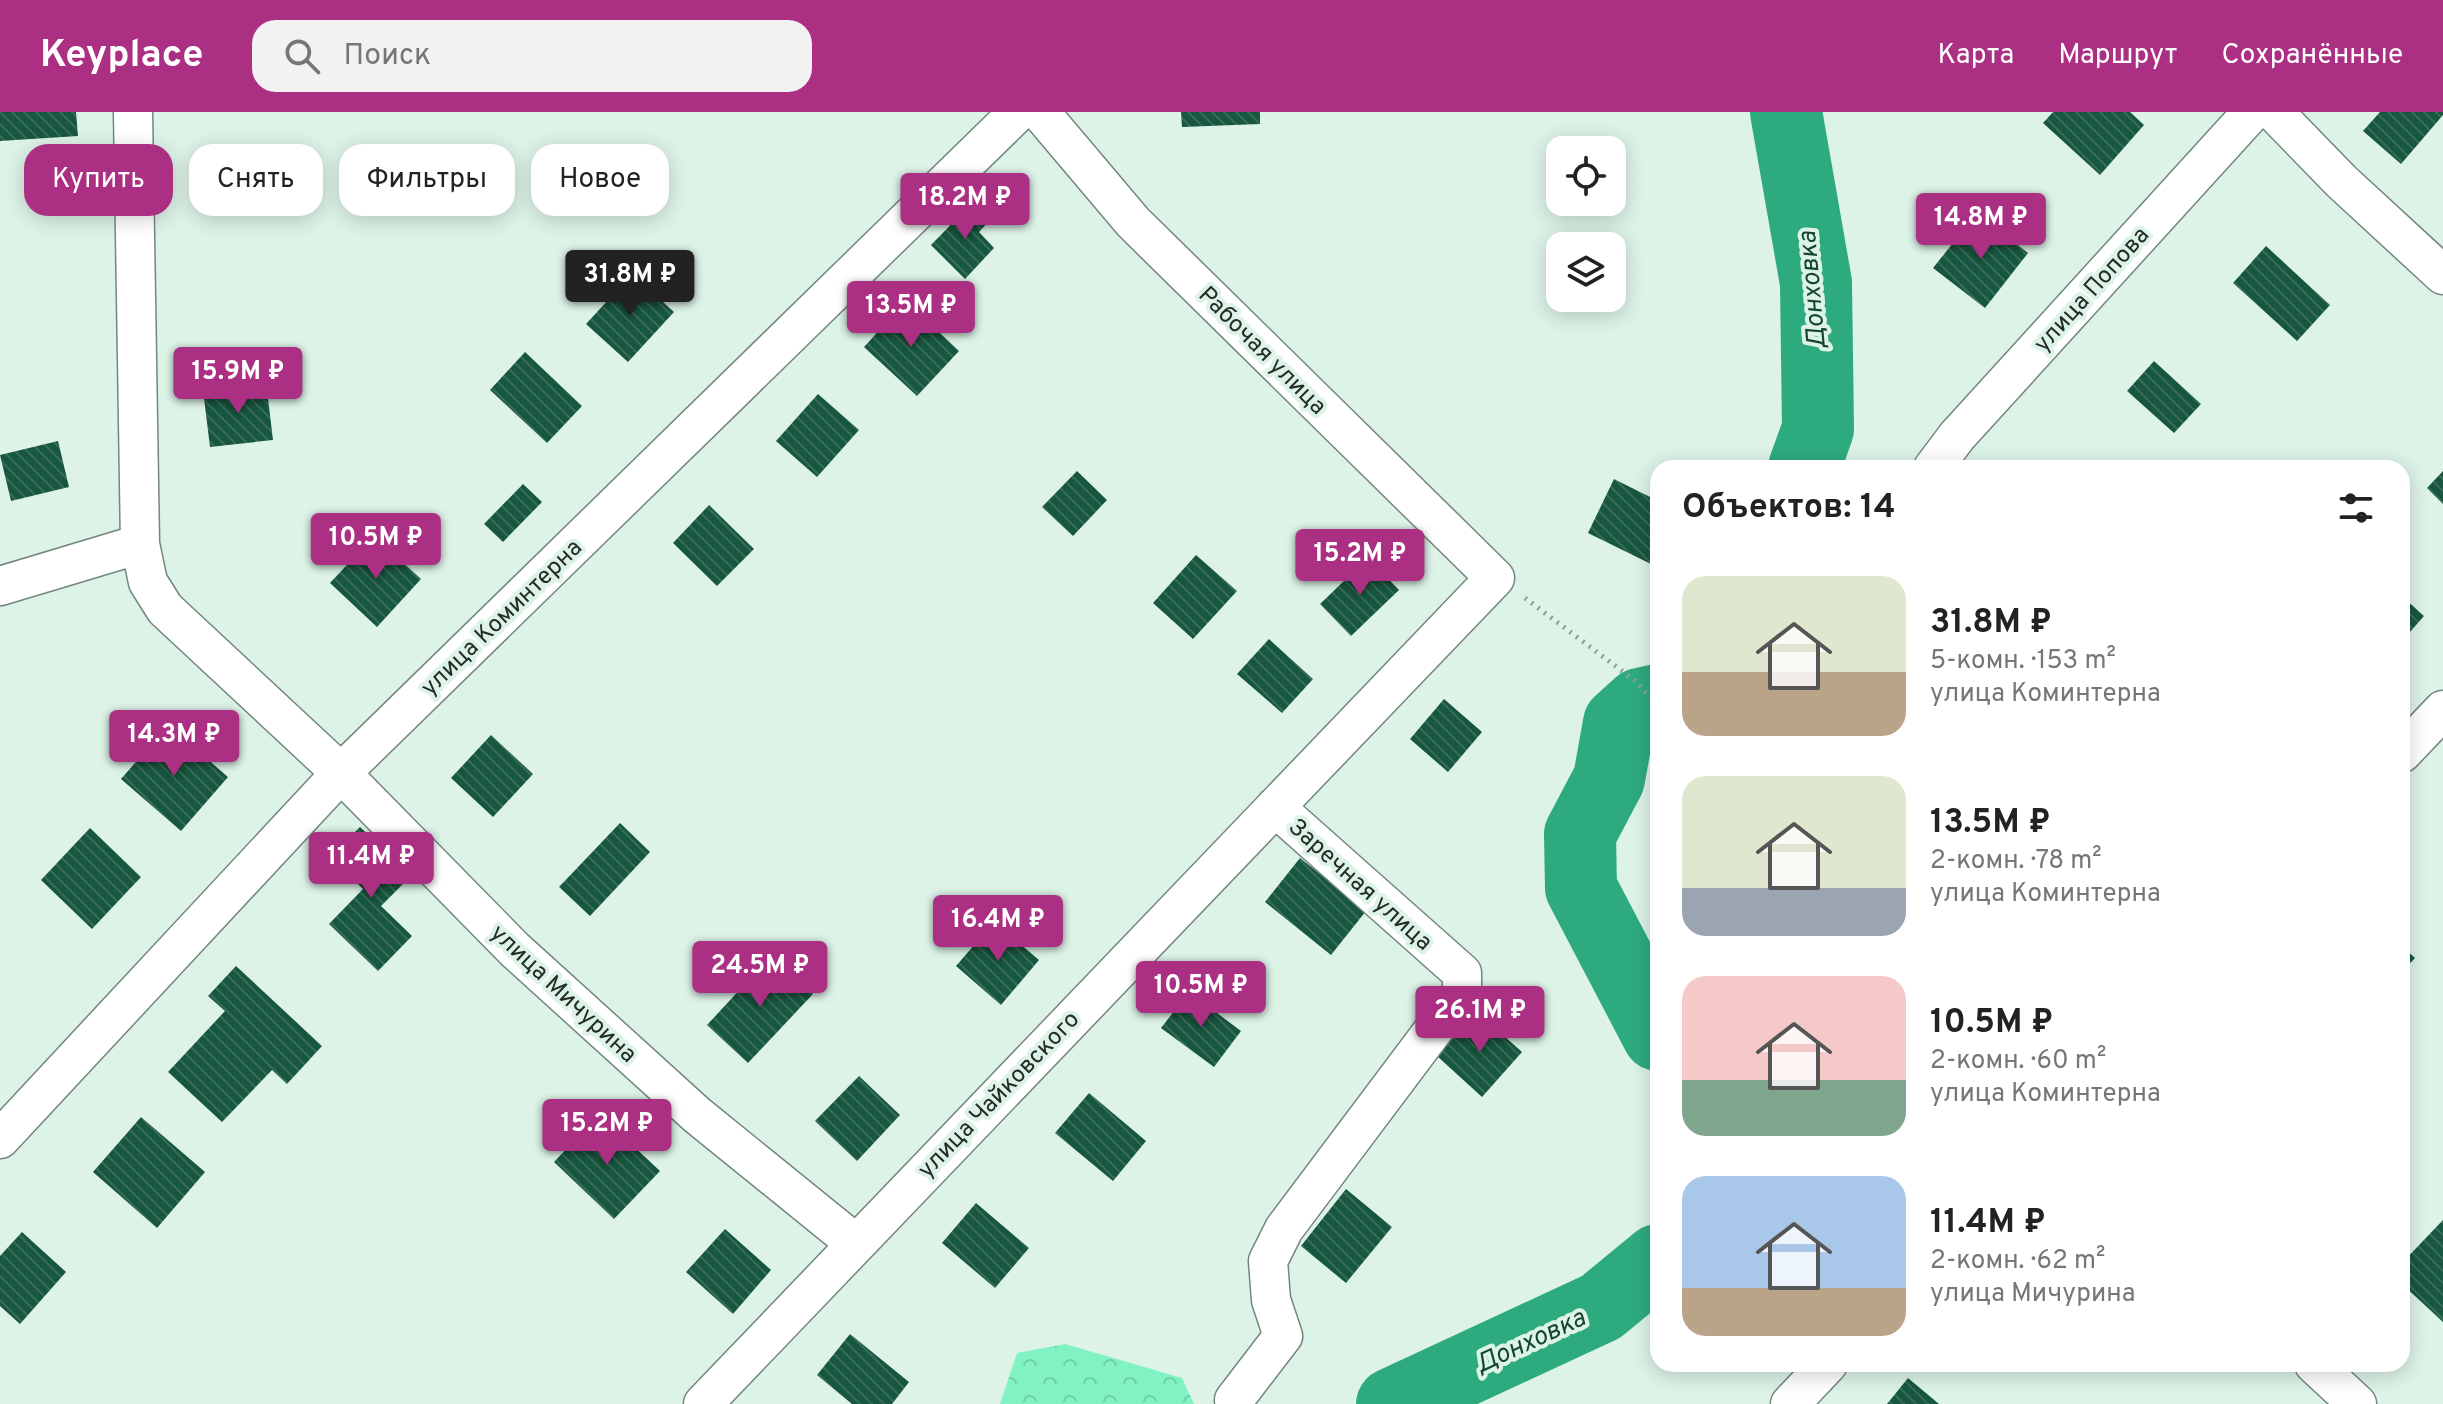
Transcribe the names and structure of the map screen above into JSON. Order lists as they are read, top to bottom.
{
  "streets": {
    "street": [
      "улица Попова",
      "Рабочая улица",
      "улица Коминтерна",
      "Заречная улица",
      "улица Мичурина",
      "улица Чайковского"
    ]
  },
  "crossings": [
    ["Рабочая улица", "улица Чайковского"],
    ["улица Коминтерна", "улица Мичурина"],
    ["Заречная улица", "улица Чайковского"],
    ["улица Мичурина", "улица Чайковского"]
  ],
  "water": ["Донховка"],
  "page": {
    "header": "Keyplace",
    "search": "Поиск",
    "nav": ["Карта", "Маршрут", "Сохранённые"],
    "chip": [
      "Купить",
      "Снять",
      "Фильтры",
      "Новое"
    ],
    "price": [
      "18.2M ₽",
      "14.8M ₽",
      "31.8M ₽",
      "13.5M ₽",
      "15.9M ₽",
      "10.5M ₽",
      "15.2M ₽",
      "14.3M ₽",
      "11.4M ₽",
      "16.4M ₽",
      "24.5M ₽",
      "10.5M ₽",
      "26.1M ₽",
      "15.2M ₽"
    ],
    "heading": "Объектов: 14",
    "list": [
      {
        "name": "31.8M ₽",
        "note": "5-комн. · 153 m² · улица Коминтерна"
      },
      {
        "name": "13.5M ₽",
        "note": "2-комн. · 78 m² · улица Коминтерна"
      },
      {
        "name": "10.5M ₽",
        "note": "2-комн. · 60 m² · улица Коминтерна"
      },
      {
        "name": "11.4M ₽",
        "note": "2-комн. · 62 m² · улица Мичурина"
      }
    ]
  }
}
